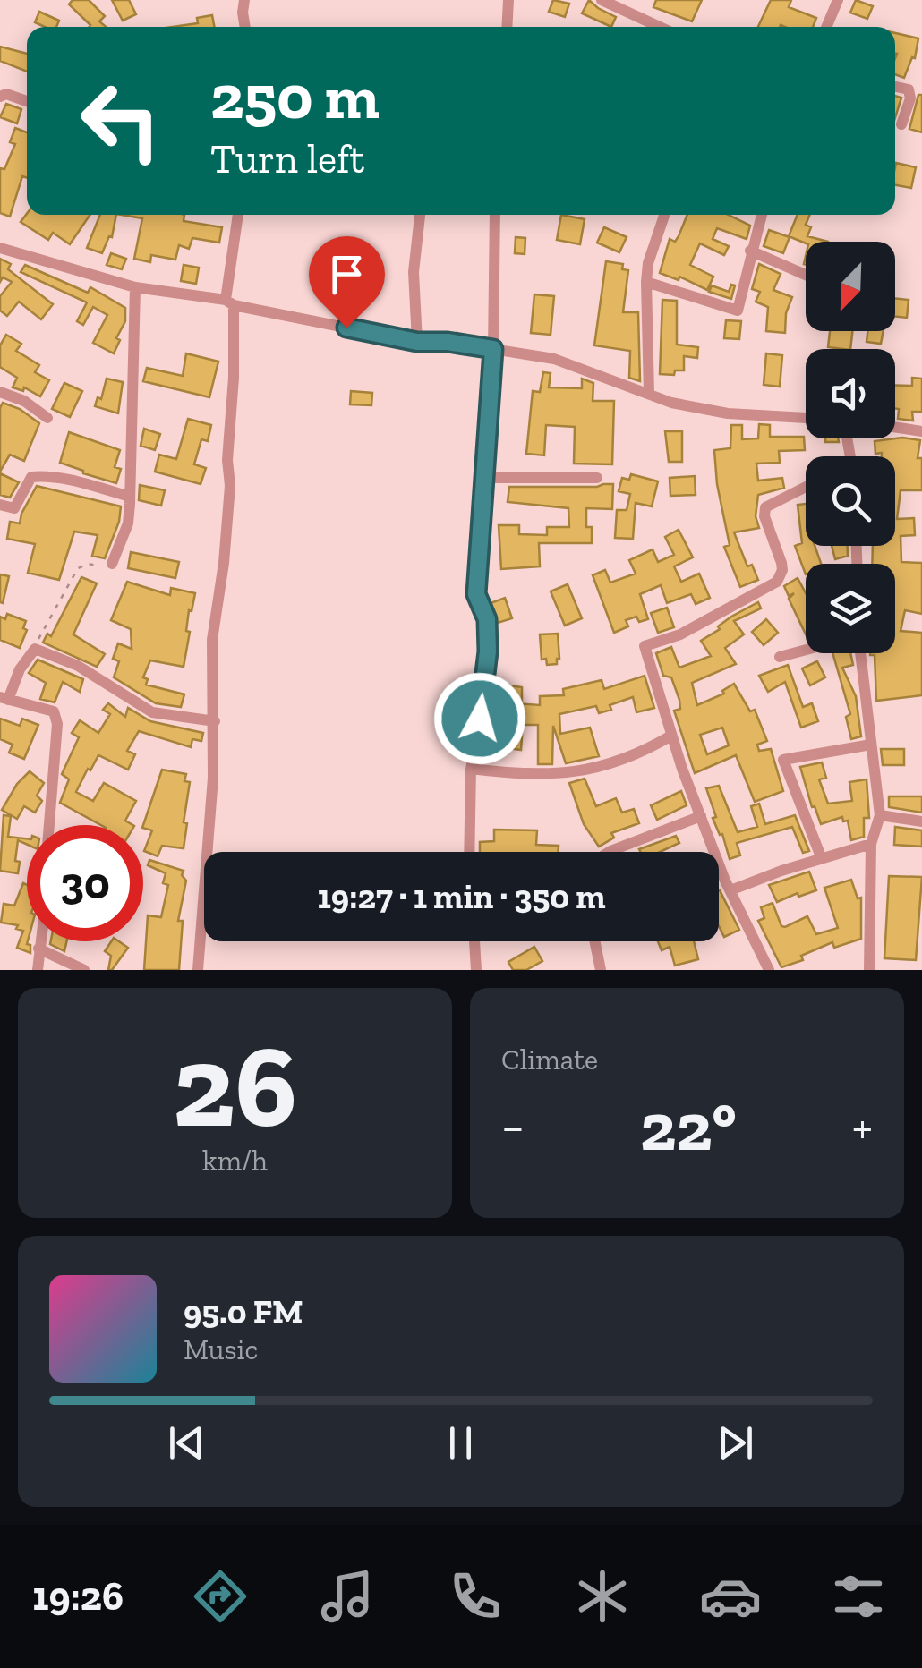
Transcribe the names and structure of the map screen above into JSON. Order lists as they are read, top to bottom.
{
  "north": "bottom left",
  "page": {
    "turn": ["250 m", "Turn left"],
    "limit": "30",
    "trip": "19:27 · 1 min · 350 m",
    "tile": [
      ["26", "km/h"],
      "Climate"
    ],
    "heat": ["−", "22°", "+"],
    "song": ["95.0 FM", "Music"],
    "tabs": "19:26"
  }
}
